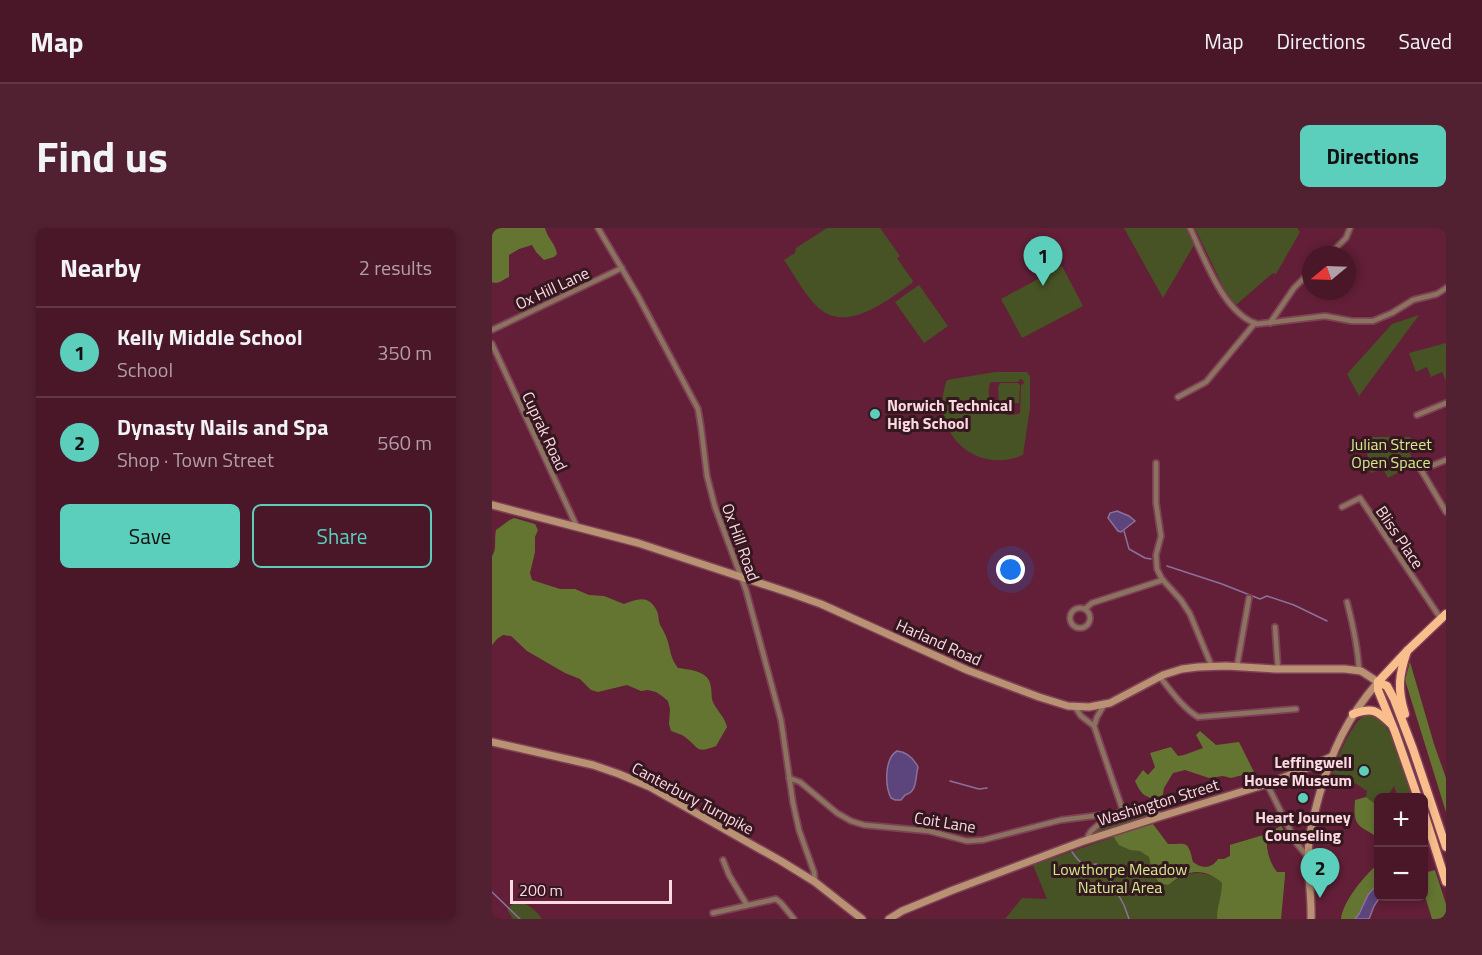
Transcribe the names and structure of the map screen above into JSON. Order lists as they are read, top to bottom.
{
  "streets": {
    "main road": ["Harland Road", "Canterbury Turnpike", "Washington Street"],
    "street": [
      "Ox Hill Lane",
      "Cuprak Road",
      "Bliss Place",
      "Ox Hill Road",
      "Coit Lane"
    ]
  },
  "crossings": [
    ["Ox Hill Lane", "Ox Hill Road"],
    ["Cuprak Road", "Harland Road"],
    ["Ox Hill Road", "Harland Road"],
    ["Ox Hill Road", "Canterbury Turnpike"],
    ["Ox Hill Road", "Coit Lane"]
  ],
  "parks": ["Julian Street Open Space", "Lowthorpe Meadow Natural Area"],
  "places": ["Norwich Technical High School", "Leffingwell House Museum", "Heart Journey Counseling"],
  "scale_bar": "200 m",
  "north": "left",
  "page": {
    "header": "Map",
    "nav": ["Map", "Directions", "Saved"],
    "title": "Find us",
    "buttons": [
      "Directions",
      ["Save", "Share"]
    ],
    "heading": ["Nearby", "2 results"],
    "pins": ["1", "2"],
    "list": [
      {
        "mark": "1",
        "name": "Kelly Middle School",
        "note": "School",
        "value": "350 m"
      },
      {
        "mark": "2",
        "name": "Dynasty Nails and Spa",
        "note": "Shop · Town Street",
        "value": "560 m"
      }
    ],
    "map_buttons": ["+", "−"],
    "scale": "200 m"
  }
}
